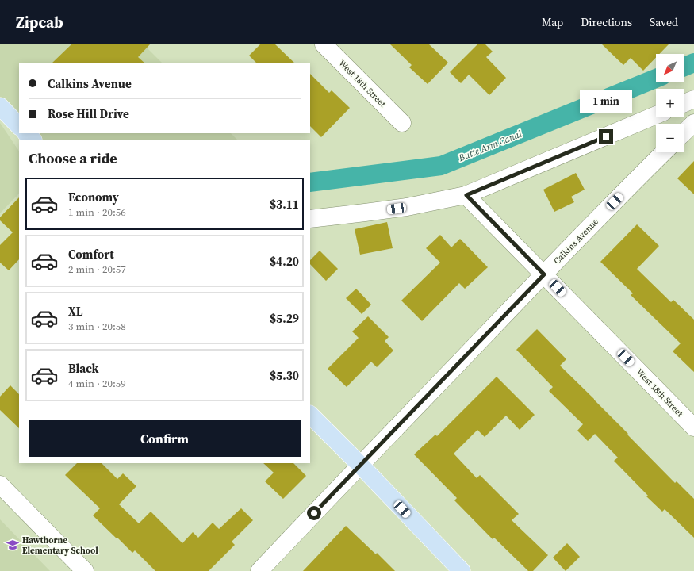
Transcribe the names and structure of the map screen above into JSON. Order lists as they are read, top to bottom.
{
  "streets": {
    "street": ["West 18th Street", "Calkins Avenue"]
  },
  "crossings": [
    ["West 18th Street", "Calkins Avenue"]
  ],
  "water": ["Butte Arm Canal"],
  "places": {
    "school or university": ["Hawthorne Elementary School"]
  },
  "north": "bottom left",
  "page": {
    "header": "Zipcab",
    "nav": ["Map", "Directions", "Saved"],
    "map_buttons": ["+", "−"],
    "banner": ["Calkins Avenue", "Rose Hill Drive"],
    "bubble": "1 min",
    "heading": "Choose a ride",
    "list": [
      {
        "name": "Economy",
        "note": "1 min · 20:56",
        "value": "$3.11"
      },
      {
        "name": "Comfort",
        "note": "2 min · 20:57",
        "value": "$4.20"
      },
      {
        "name": "XL",
        "note": "3 min · 20:58",
        "value": "$5.29"
      },
      {
        "name": "Black",
        "note": "4 min · 20:59",
        "value": "$5.30"
      }
    ],
    "buttons": "Confirm"
  }
}
